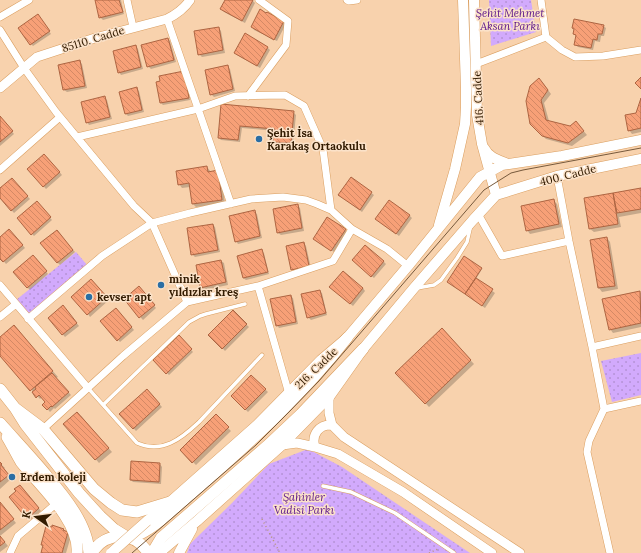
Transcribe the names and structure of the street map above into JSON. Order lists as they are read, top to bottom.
{
  "streets": {
    "main road": ["416. Cadde", "400. Cadde", "216. Cadde"],
    "street": ["85110. Cadde"]
  },
  "crossings": [
    ["416. Cadde", "400. Cadde"],
    ["416. Cadde", "216. Cadde"],
    ["400. Cadde", "216. Cadde"]
  ],
  "parks": ["Şehit Mehmet Aksan Parkı", "Şahinler Vadisi Parkı"],
  "places": [
    "Şehit İsa Karakaş Ortaokulu",
    "minik yıldızlar kreş",
    "kevser apt",
    "Erdem koleji"
  ],
  "north": "left"
}
